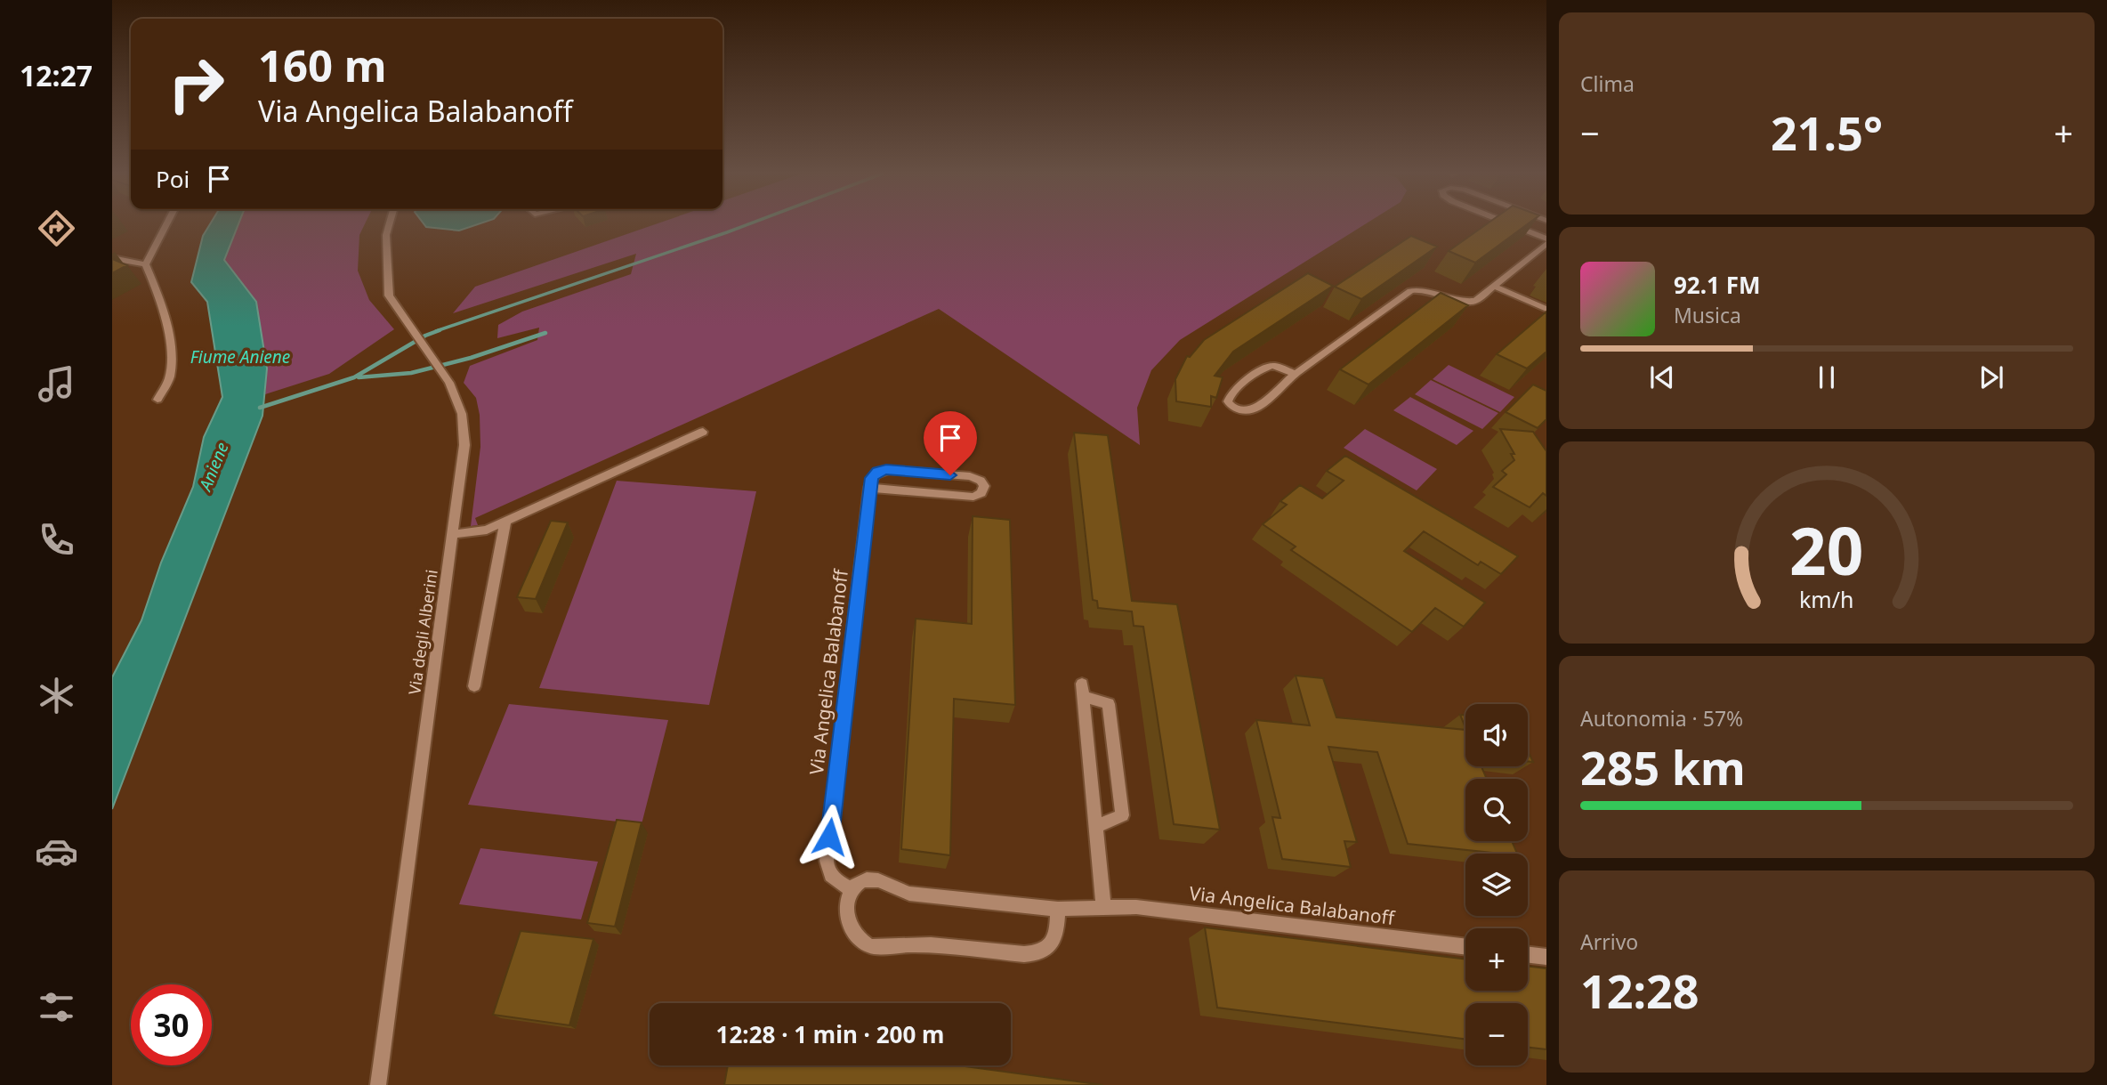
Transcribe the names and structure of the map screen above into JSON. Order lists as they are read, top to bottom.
{
  "streets": {
    "street": ["Via degli Alberini", "Via Angelica Balabanoff"]
  },
  "water": ["Fiume Aniene", "Aniene"],
  "page": {
    "tabs": "12:27",
    "tile": [
      "Clima",
      ["Autonomia · 57%", "285 km"],
      ["Arrivo", "12:28"]
    ],
    "turn": ["160 m", "Via Angelica Balabanoff"],
    "heat": ["−", "21.5°", "+"],
    "then": "Poi",
    "song": ["92.1 FM", "Musica"],
    "map_buttons": ["+", "−"],
    "limit": "30",
    "trip": "12:28 · 1 min · 200 m",
    "gauge": ["20", "km/h"]
  }
}
